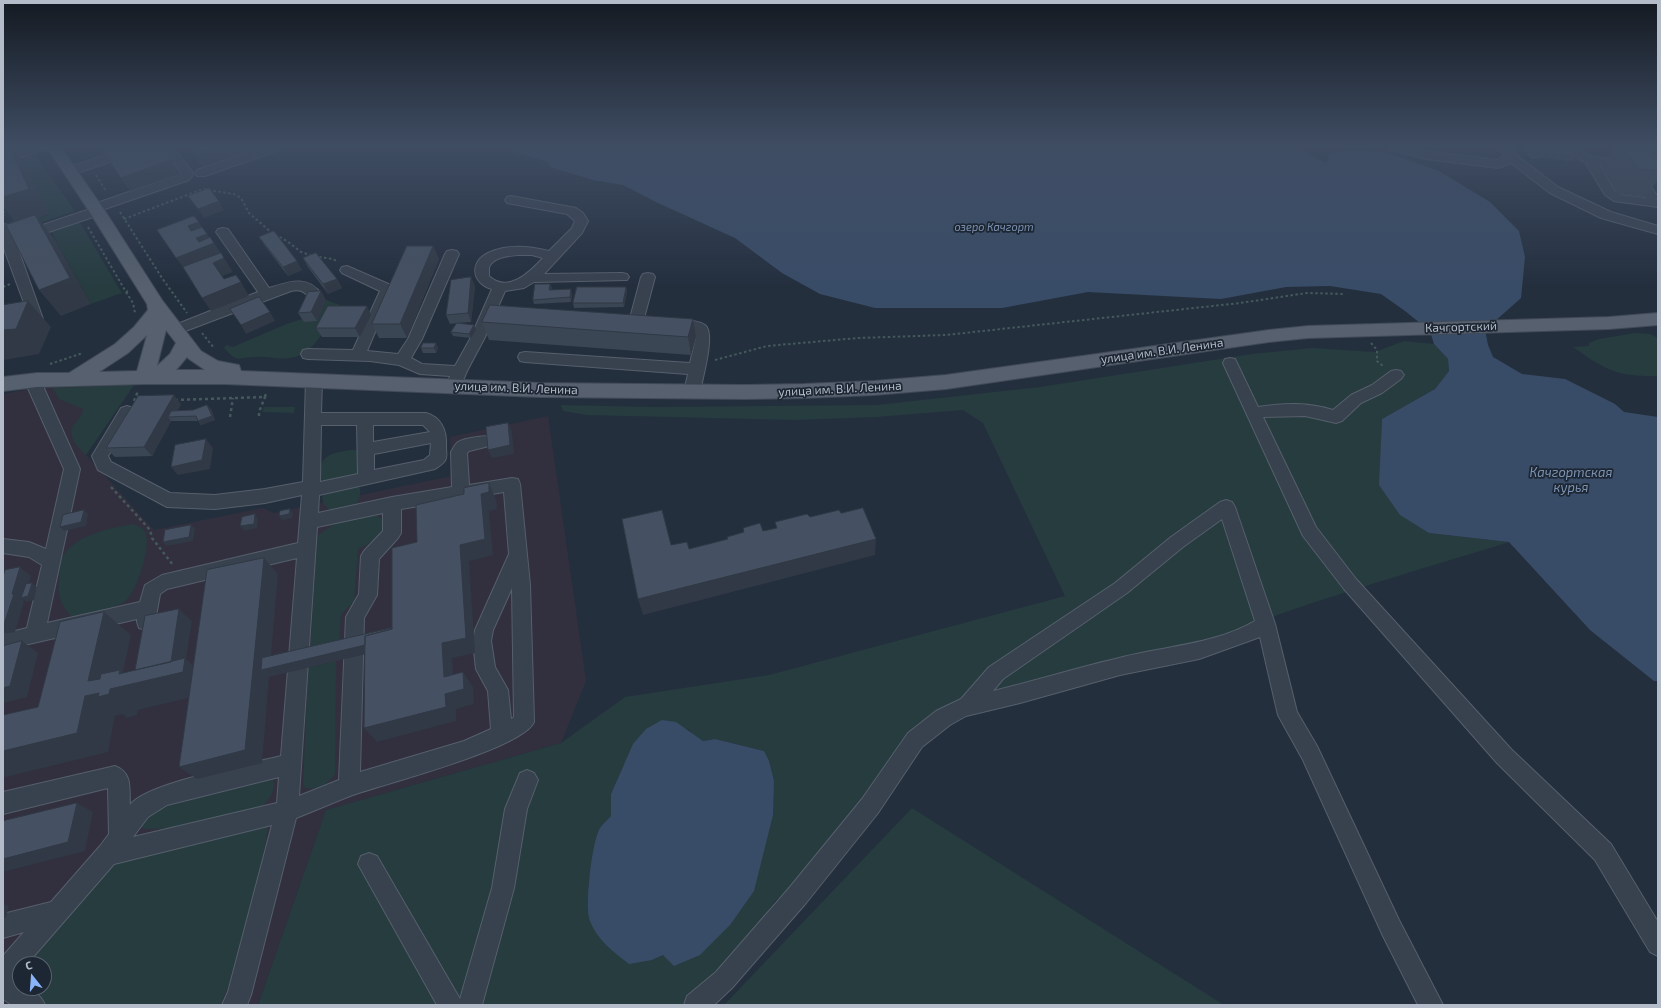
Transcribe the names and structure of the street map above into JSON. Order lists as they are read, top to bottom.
{
  "streets": {
    "main road": ["Качгортский", "улица им. В.И. Ленина"]
  },
  "crossings": [
    ["Качгортский", "улица им. В.И. Ленина"]
  ],
  "water": ["озеро Качгорт", "Качгортская курья"],
  "north": "top"
}
